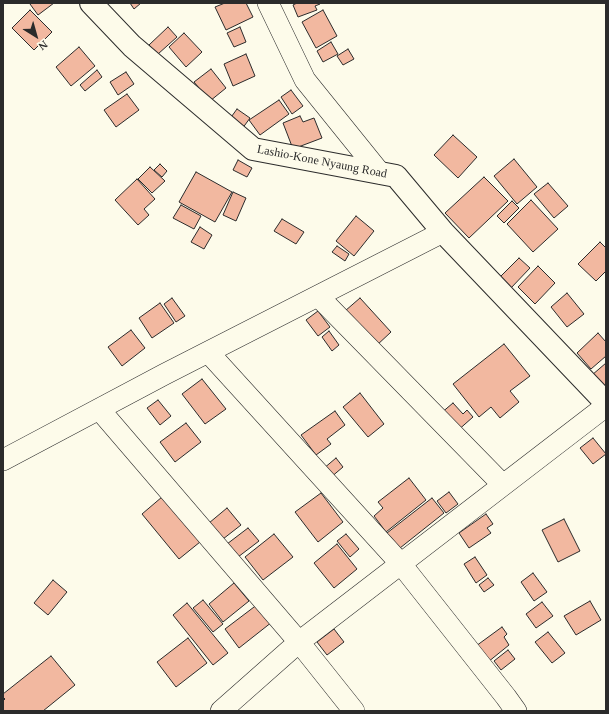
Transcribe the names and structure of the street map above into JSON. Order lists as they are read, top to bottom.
{
  "streets": {
    "main road": ["Lashio-Kone Nyaung Road"]
  },
  "north": "bottom right"
}
